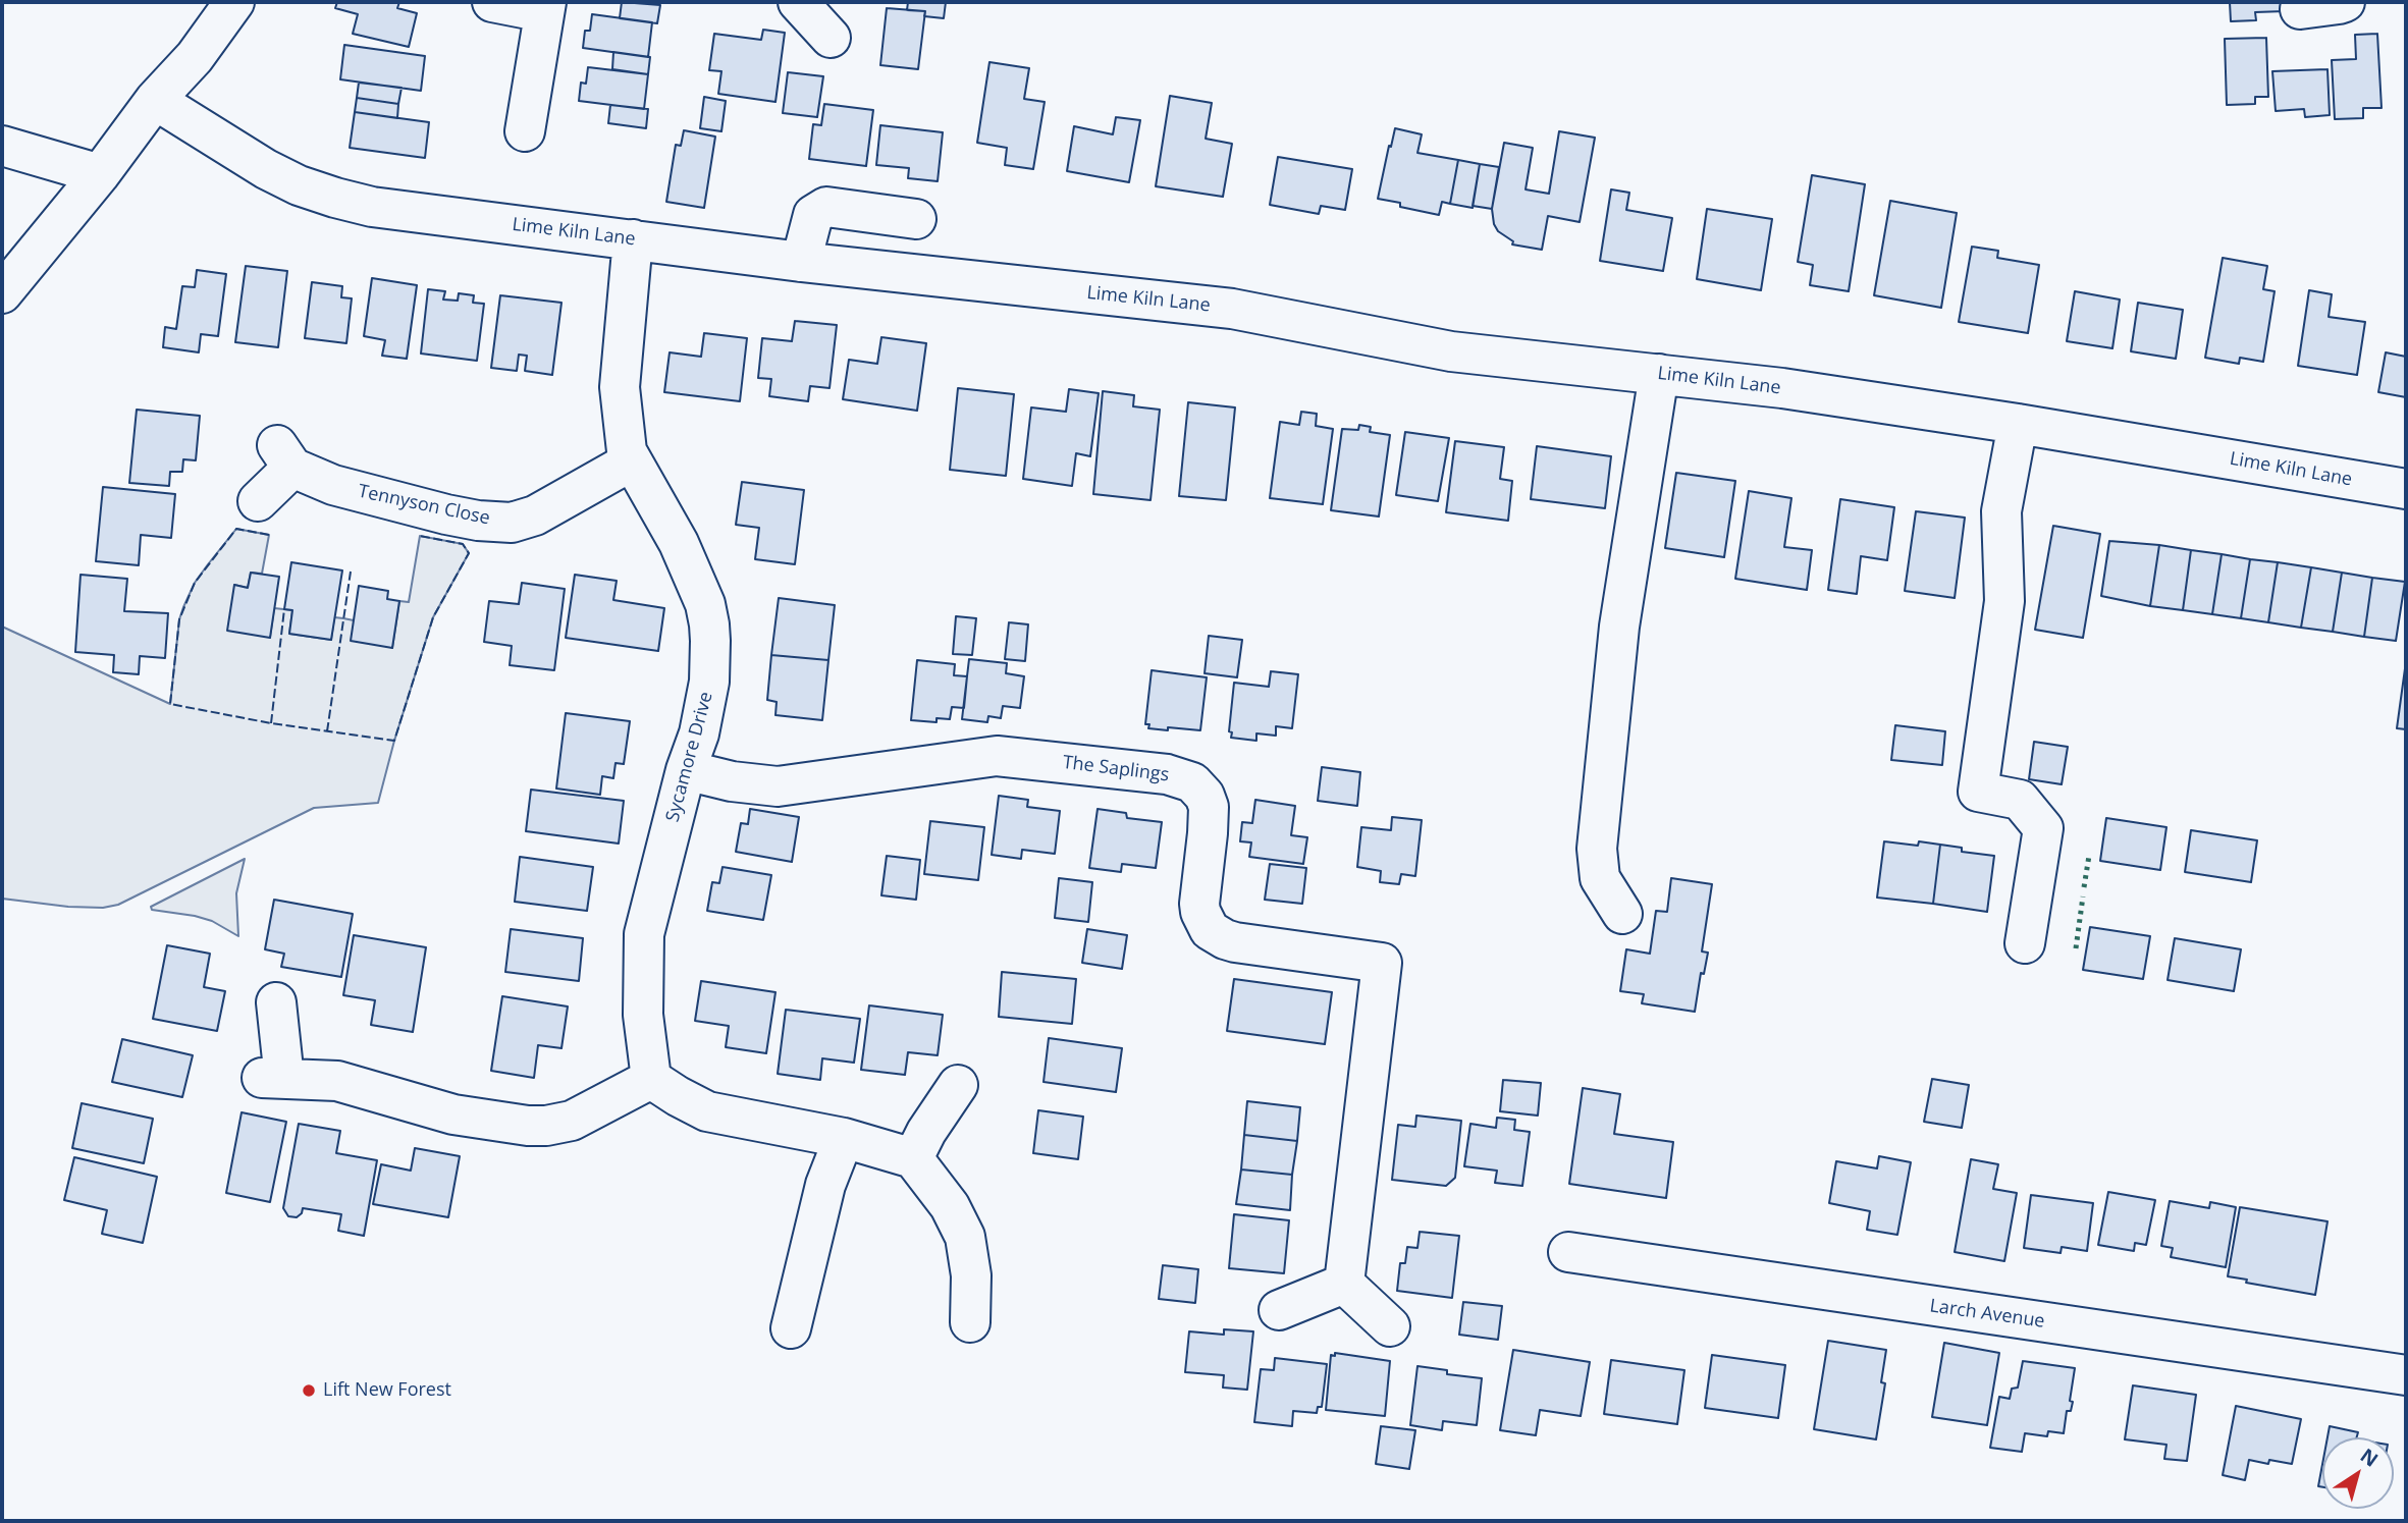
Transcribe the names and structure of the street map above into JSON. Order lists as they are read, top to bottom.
{
  "streets": {
    "street": [
      "Lime Kiln Lane",
      "Tennyson Close",
      "Sycamore Drive",
      "The Saplings",
      "Larch Avenue"
    ]
  },
  "crossings": [
    ["Lime Kiln Lane", "Sycamore Drive"],
    ["Tennyson Close", "Sycamore Drive"],
    ["Sycamore Drive", "The Saplings"]
  ],
  "places": ["Lift New Forest"],
  "north": "top right"
}
